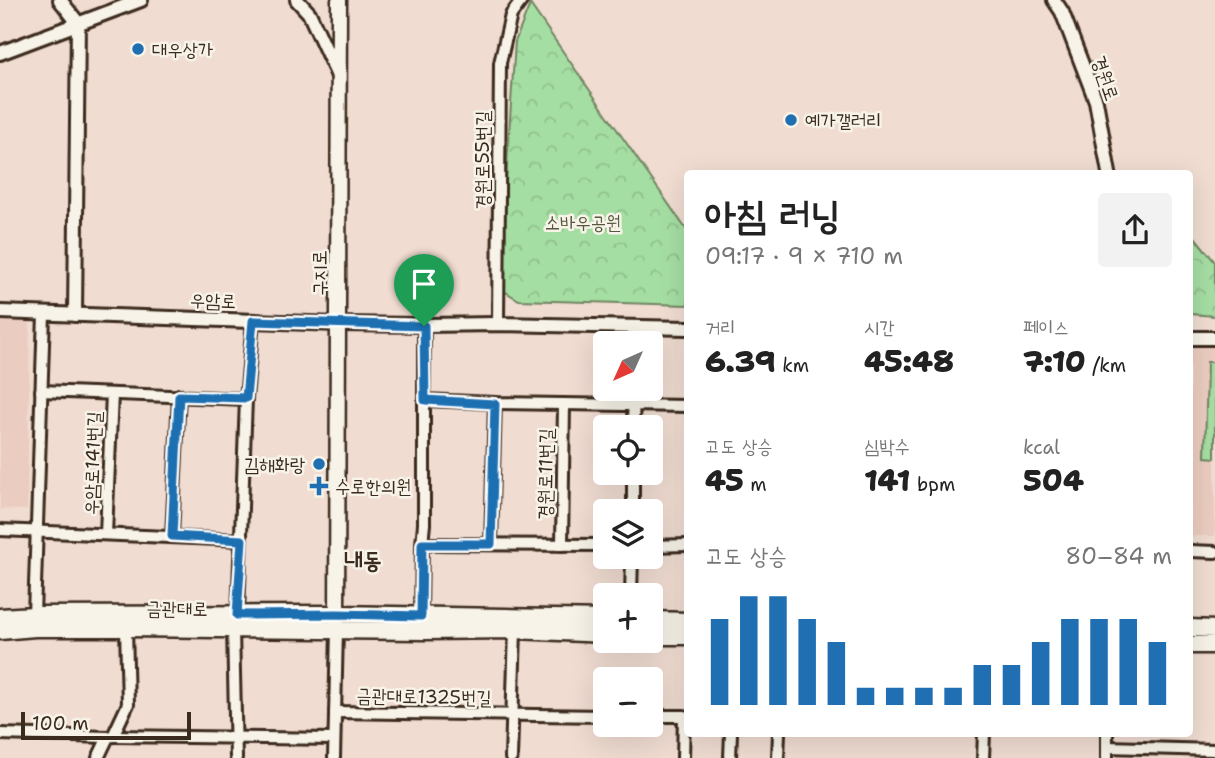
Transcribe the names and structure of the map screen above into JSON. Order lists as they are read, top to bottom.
{
  "streets": {
    "main road": ["구지로", "금관대로"],
    "street": [
      "경원로",
      "경원로55번길",
      "우암로",
      "우암로141번길",
      "경원로11번길",
      "금관대로1325번길"
    ]
  },
  "crossings": [
    ["경원로55번길", "우암로"],
    ["구지로", "우암로"],
    ["구지로", "금관대로"],
    ["금관대로", "금관대로1325번길"]
  ],
  "districts": ["내동"],
  "parks": ["소바우공원"],
  "places": {
    "other": ["대우상가", "예가갤러리", "김해화랑"],
    "health": ["수로한의원"]
  },
  "scale_bar": "100 m",
  "north": "bottom left",
  "page": {
    "heading": ["아침 러닝", "09:17 · 9 × 710 m"],
    "stats": [
      ["거리", "6.39 km"],
      ["시간", "45:48"],
      ["페이스", "7:10 /km"],
      ["고도 상승", "45 m"],
      ["심박수", "141 bpm"],
      ["kcal", "504"]
    ],
    "map_buttons": ["+", "−"],
    "chart": ["고도 상승", "80–84 m"],
    "scale": "100 m"
  }
}
